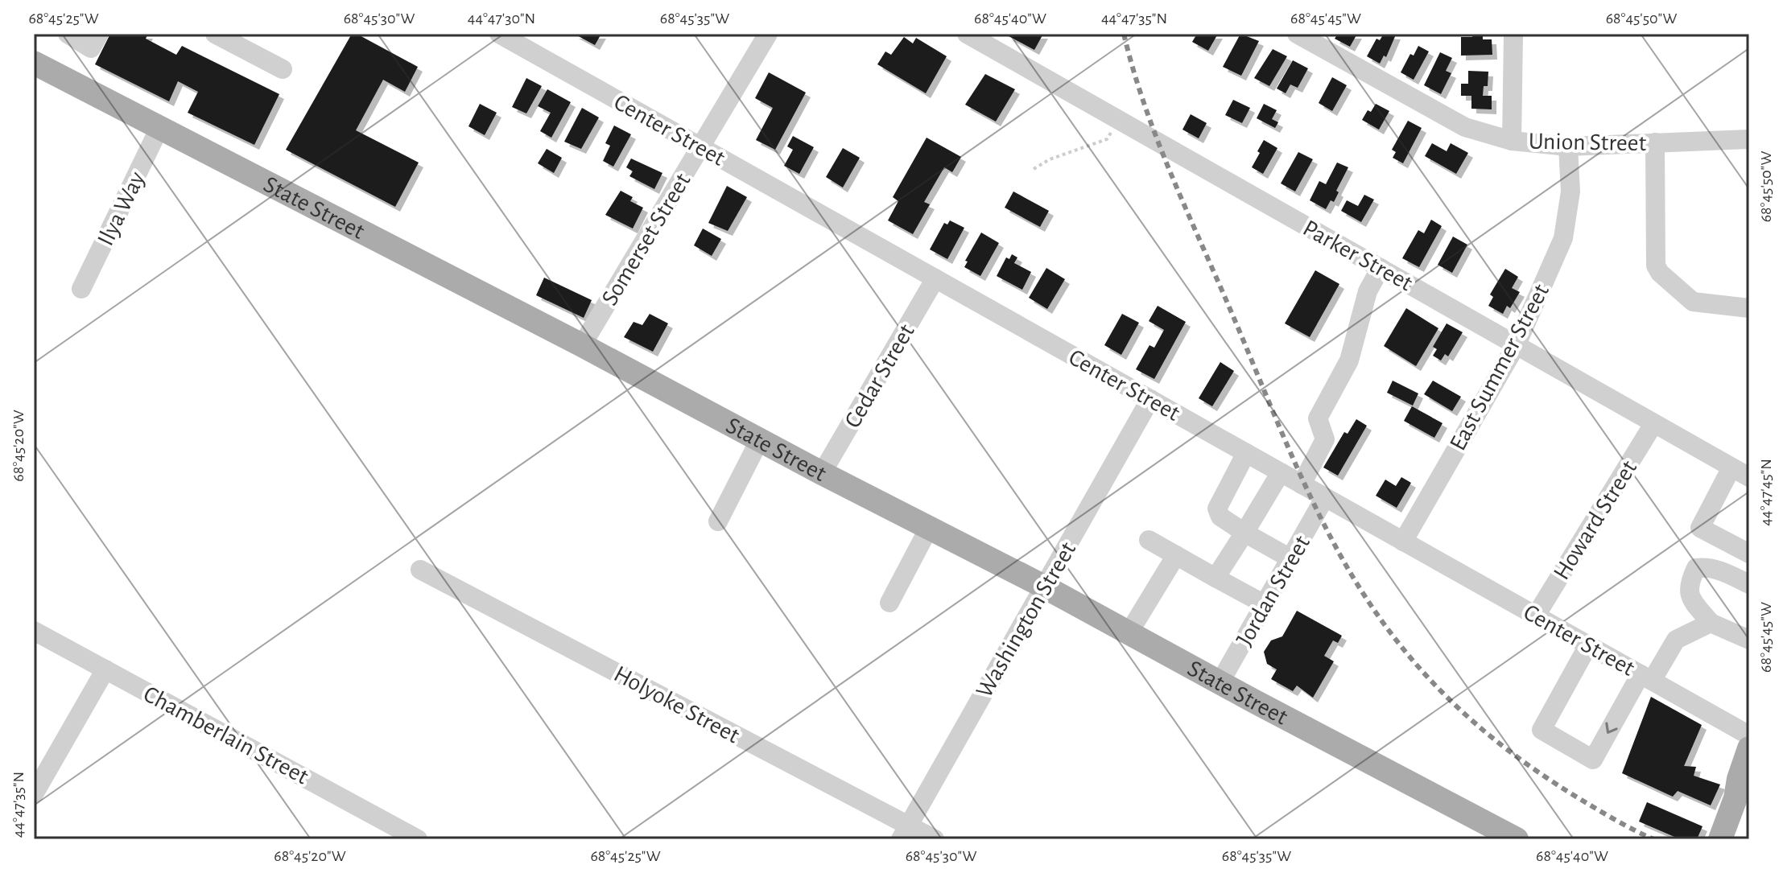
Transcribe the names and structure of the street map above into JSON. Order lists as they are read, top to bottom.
{
  "streets": {
    "main road": ["State Street"],
    "street": [
      "Center Street",
      "Union Street",
      "Ilya Way",
      "Somerset Street",
      "Parker Street",
      "East Summer Street",
      "Cedar Street",
      "Howard Street",
      "Jordan Street",
      "Washington Street",
      "Holyoke Street",
      "Chamberlain Street"
    ]
  },
  "crossings": [
    ["Center Street", "Somerset Street"],
    ["Center Street", "East Summer Street"],
    ["Center Street", "Cedar Street"],
    ["Center Street", "Howard Street"],
    ["Center Street", "Jordan Street"],
    ["Center Street", "Washington Street"],
    ["Union Street", "East Summer Street"],
    ["State Street", "Ilya Way"],
    ["State Street", "Somerset Street"],
    ["State Street", "Cedar Street"],
    ["State Street", "Jordan Street"],
    ["State Street", "Washington Street"],
    ["Parker Street", "East Summer Street"],
    ["Parker Street", "Howard Street"],
    ["Washington Street", "Holyoke Street"]
  ],
  "coordinates": [
    "68°45'25\"W",
    "68°45'30\"W",
    "44°47'30\"N",
    "68°45'35\"W",
    "68°45'40\"W",
    "44°47'35\"N",
    "68°45'45\"W",
    "68°45'50\"W",
    "68°45'20\"W",
    "44°47'45\"N"
  ]
}
